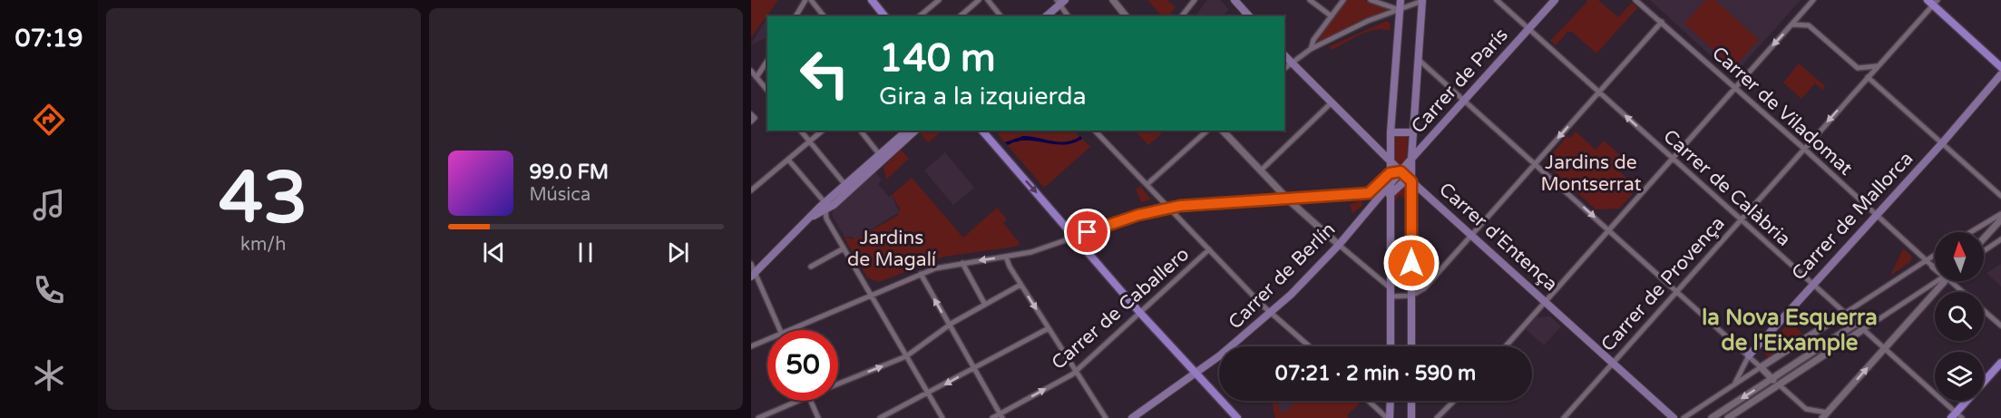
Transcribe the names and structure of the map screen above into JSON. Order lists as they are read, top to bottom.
{
  "streets": {
    "main road": [
      "Carrer de París",
      "Carrer de Mallorca",
      "Carrer d'Entença",
      "Carrer de Berlín"
    ],
    "street": [
      "Carrer de Viladomat",
      "Carrer de Calàbria",
      "Carrer de Provença",
      "Carrer de Caballero"
    ]
  },
  "crossings": [
    ["Carrer de París", "Carrer de Calàbria"],
    ["Carrer de Viladomat", "Carrer de Mallorca"],
    ["Carrer de Viladomat", "Carrer de Provença"],
    ["Carrer de Calàbria", "Carrer de Mallorca"],
    ["Carrer de Calàbria", "Carrer de Provença"],
    ["Carrer d'Entença", "Carrer de Berlín"],
    ["Carrer d'Entença", "Carrer de Provença"]
  ],
  "districts": ["la Nova Esquerra de l'Eixample"],
  "parks": ["Jardins de Montserrat", "Jardins de Magalí"],
  "north": "top",
  "page": {
    "tabs": "07:19",
    "tile": ["43", "km/h"],
    "turn": ["140 m", "Gira a la izquierda"],
    "song": ["99.0 FM", "Música"],
    "limit": "50",
    "trip": "07:21 · 2 min · 590 m"
  }
}
